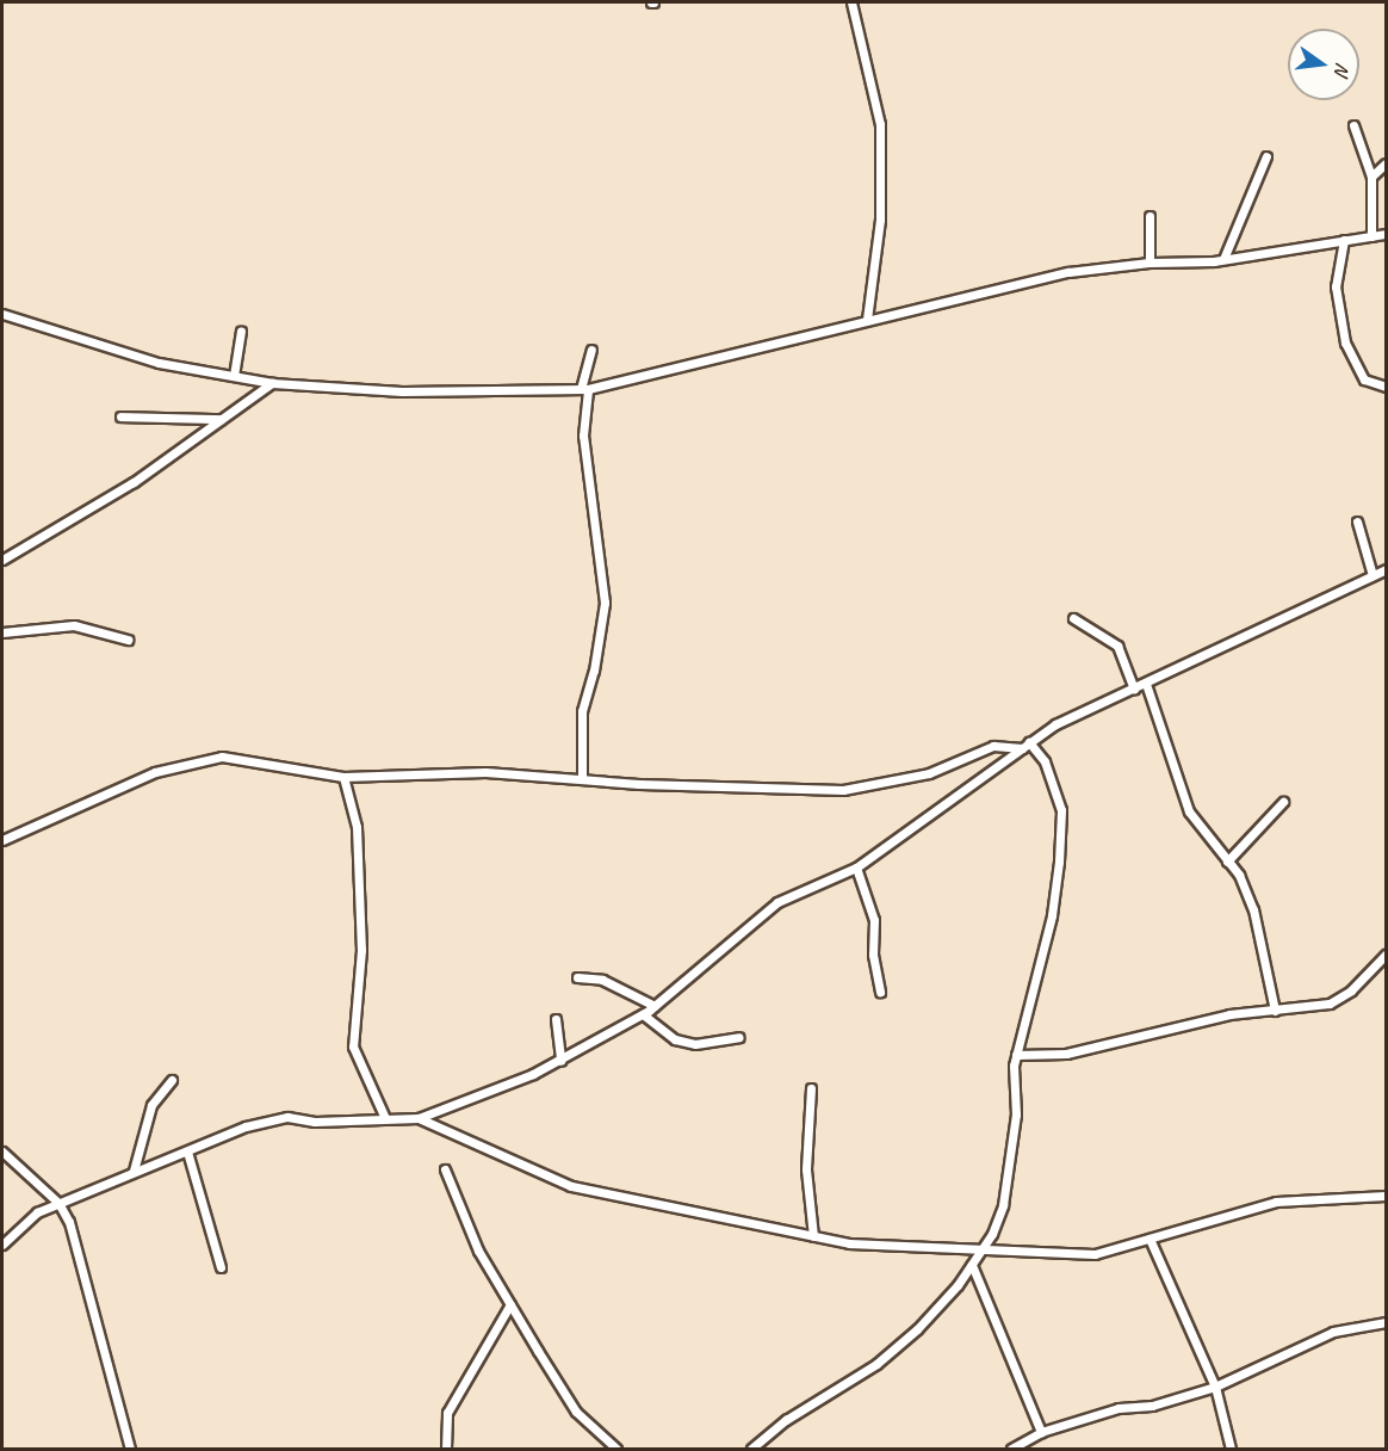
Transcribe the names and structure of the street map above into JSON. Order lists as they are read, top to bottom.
{
  "north": "right"
}
